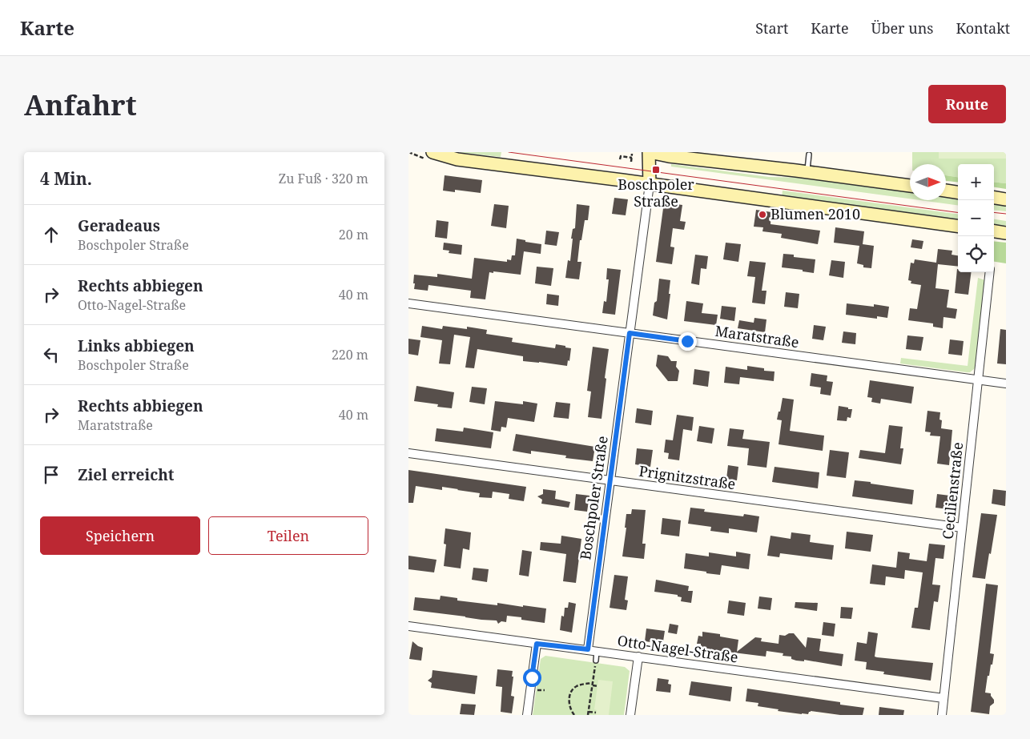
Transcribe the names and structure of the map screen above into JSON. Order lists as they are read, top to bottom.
{
  "streets": {
    "street": [
      "Maratstraße",
      "Prignitzstraße",
      "Cecilienstraße",
      "Boschpoler Straße",
      "Otto-Nagel-Straße"
    ]
  },
  "crossings": [
    ["Maratstraße", "Cecilienstraße"],
    ["Maratstraße", "Boschpoler Straße"],
    ["Prignitzstraße", "Cecilienstraße"],
    ["Prignitzstraße", "Boschpoler Straße"],
    ["Cecilienstraße", "Otto-Nagel-Straße"],
    ["Boschpoler Straße", "Otto-Nagel-Straße"]
  ],
  "places": {
    "transit": ["Boschpoler Straße"],
    "other": ["Blumen 2010"]
  },
  "north": "right",
  "page": {
    "header": "Karte",
    "nav": [
      "Start",
      "Karte",
      "Über uns",
      "Kontakt"
    ],
    "buttons": [
      "Route",
      ["Speichern", "Teilen"]
    ],
    "title": "Anfahrt",
    "heading": ["4 Min.", "Zu Fuß · 320 m"],
    "map_buttons": ["+", "−"],
    "list": [
      ["Geradeaus", "Boschpoler Straße", "20 m"],
      ["Rechts abbiegen", "Otto-Nagel-Straße", "40 m"],
      ["Links abbiegen", "Boschpoler Straße", "220 m"],
      ["Rechts abbiegen", "Maratstraße", "40 m"],
      "Ziel erreicht"
    ]
  }
}
